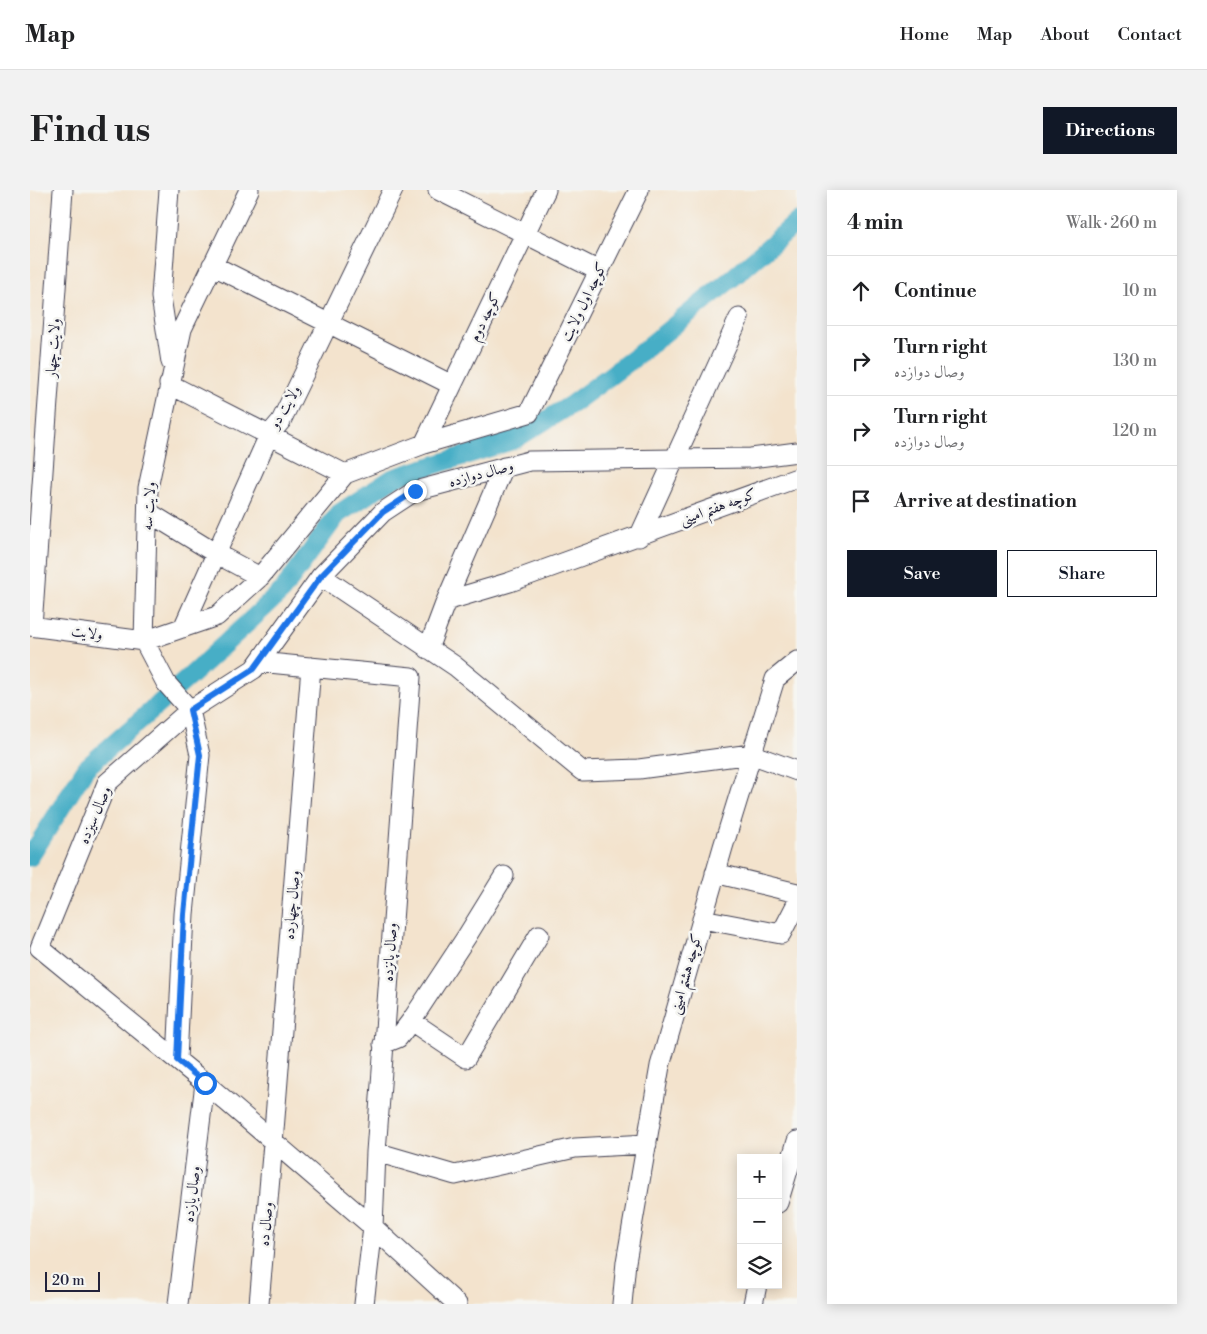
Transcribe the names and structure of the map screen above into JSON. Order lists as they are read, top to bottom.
{
  "streets": {
    "street": [
      "کوچه اول ولایت",
      "کوچه دوم",
      "ولایت چهار",
      "ولایت دو",
      "وصال دوازده",
      "ولایت سه",
      "کوچه هفتم امینی",
      "ولایت",
      "وصال سیزده",
      "وصال چهارده",
      "وصال پانزده",
      "کوچه هشتم امینی",
      "وصال یازده",
      "وصال ده"
    ]
  },
  "crossings": [
    ["کوچه اول ولایت", "کوچه دوم"],
    ["ولایت چهار", "ولایت"],
    ["وصال دوازده", "وصال سیزده"],
    ["ولایت سه", "ولایت"],
    ["وصال چهارده", "وصال پانزده"],
    ["وصال چهارده", "وصال ده"]
  ],
  "scale_bar": "20 m",
  "page": {
    "header": "Map",
    "nav": [
      "Home",
      "Map",
      "About",
      "Contact"
    ],
    "buttons": [
      "Directions",
      ["Save", "Share"]
    ],
    "title": "Find us",
    "heading": ["4 min", "Walk · 260 m"],
    "list": [
      ["Continue", "10 m"],
      ["Turn right", "وصال دوازده", "130 m"],
      ["Turn right", "وصال دوازده", "120 m"],
      "Arrive at destination"
    ],
    "map_buttons": ["+", "−"],
    "scale": "20 m"
  }
}
